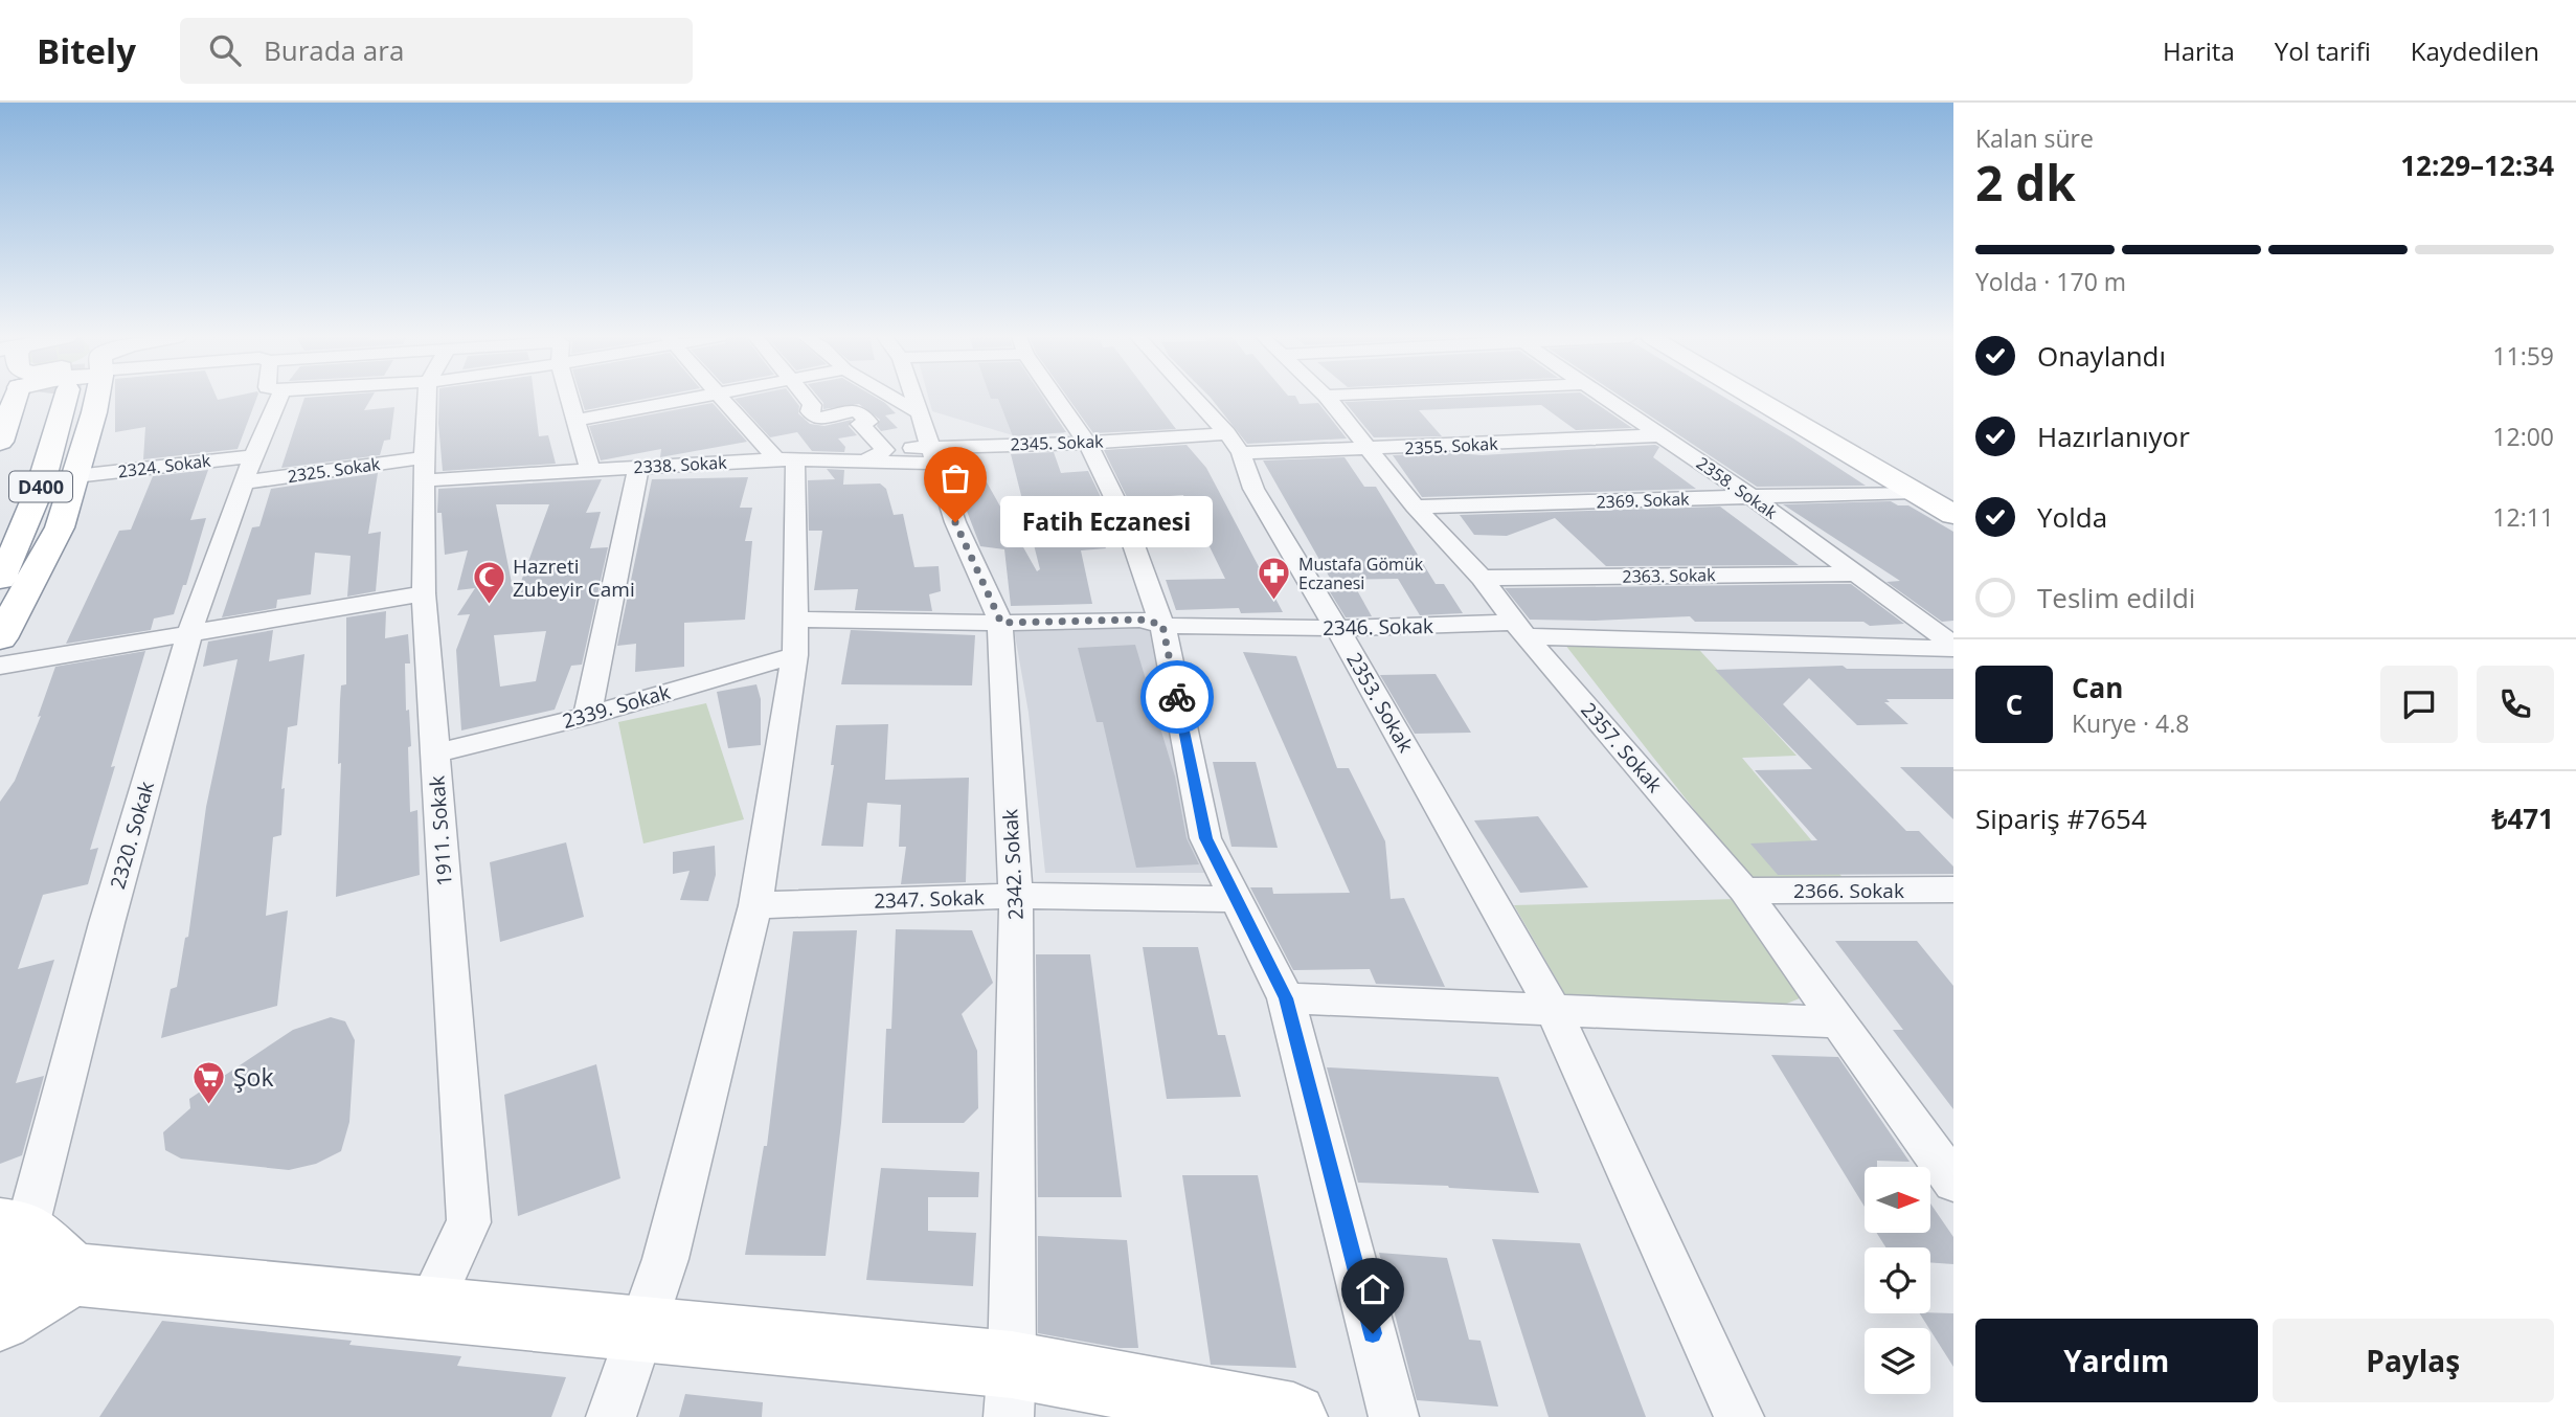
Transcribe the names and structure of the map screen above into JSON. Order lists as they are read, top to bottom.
{
  "streets": {
    "main road": ["D400"],
    "street": [
      "2345. Sokak",
      "2355. Sokak",
      "2338. Sokak",
      "2324. Sokak",
      "2325. Sokak",
      "2358. Sokak",
      "2369. Sokak",
      "2363. Sokak",
      "2346. Sokak",
      "2353. Sokak",
      "2339. Sokak",
      "2357. Sokak",
      "1911. Sokak",
      "2320. Sokak",
      "2342. Sokak",
      "2366. Sokak",
      "2347. Sokak"
    ]
  },
  "crossings": [
    ["2345. Sokak", "2355. Sokak"],
    ["2345. Sokak", "2338. Sokak"],
    ["2345. Sokak", "2353. Sokak"],
    ["2345. Sokak", "2342. Sokak"],
    ["2355. Sokak", "2358. Sokak"],
    ["2355. Sokak", "2353. Sokak"],
    ["2355. Sokak", "2357. Sokak"],
    ["2338. Sokak", "2325. Sokak"],
    ["2338. Sokak", "1911. Sokak"],
    ["2338. Sokak", "2342. Sokak"],
    ["2324. Sokak", "2325. Sokak"],
    ["2324. Sokak", "2320. Sokak"],
    ["2325. Sokak", "1911. Sokak"],
    ["2325. Sokak", "2320. Sokak"],
    ["2358. Sokak", "2369. Sokak"],
    ["2358. Sokak", "2363. Sokak"],
    ["2358. Sokak", "2346. Sokak"],
    ["2369. Sokak", "2357. Sokak"],
    ["2363. Sokak", "2357. Sokak"],
    ["2346. Sokak", "2353. Sokak"],
    ["2346. Sokak", "2339. Sokak"],
    ["2346. Sokak", "2357. Sokak"],
    ["2346. Sokak", "2342. Sokak"],
    ["2339. Sokak", "1911. Sokak"],
    ["2357. Sokak", "2366. Sokak"],
    ["2342. Sokak", "2347. Sokak"]
  ],
  "places": {
    "other": ["Fatih Eczanesi"],
    "pharmacy": ["Mustafa Gömük Eczanesi"],
    "mosque": ["Hazreti Zubeyir Cami"],
    "supermarket": ["Şok"]
  },
  "north": "right",
  "page": {
    "header": "Bitely",
    "search": "Burada ara",
    "nav": ["Harita", "Yol tarifi", "Kaydedilen"],
    "heading": ["2 dk", "Kalan süre", "12:29–12:34"],
    "panel": [
      "Can",
      "Kurye · 4.8",
      "Sipariş #7654",
      "₺471"
    ],
    "bar": "Yolda · 170 m",
    "list": [
      ["Onaylandı", "11:59"],
      ["Hazırlanıyor", "12:00"],
      ["Yolda", "12:11"],
      "Teslim edildi"
    ],
    "bubble": "Fatih Eczanesi",
    "round": "C",
    "buttons": ["Yardım", "Paylaş"]
  }
}
